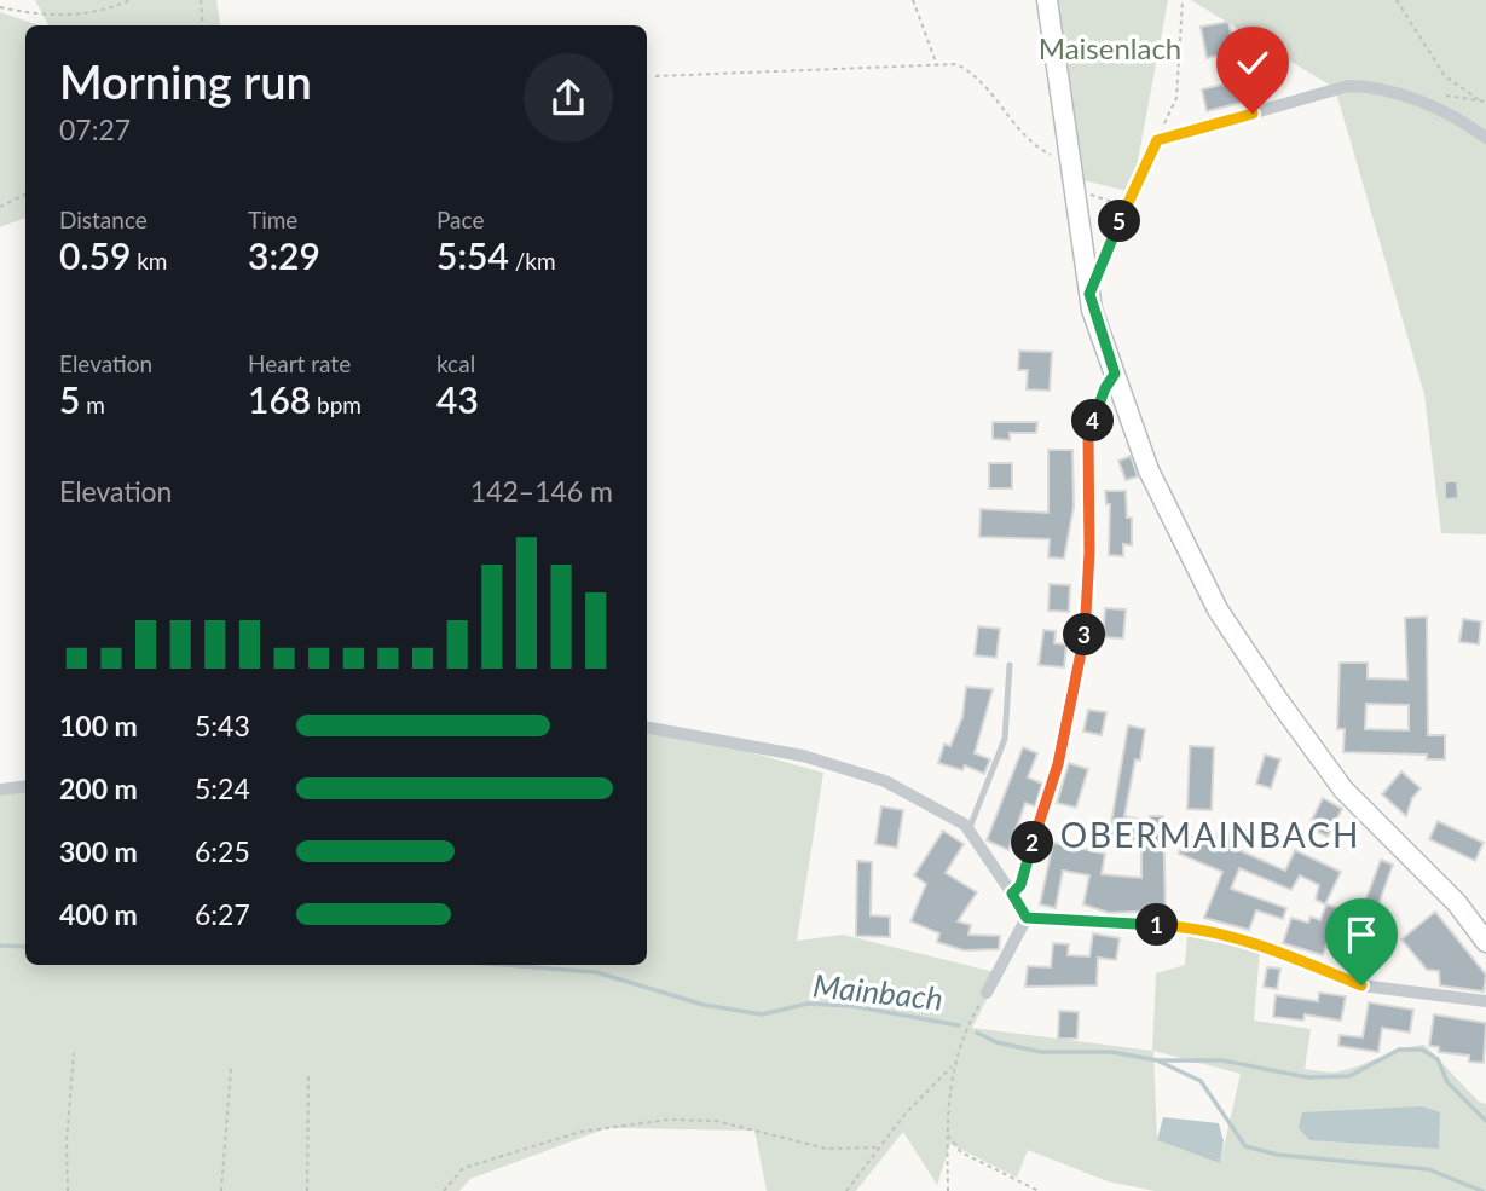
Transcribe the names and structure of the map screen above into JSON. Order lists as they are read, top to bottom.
{
  "districts": ["OBERMAINBACH"],
  "water": ["Mainbach"],
  "parks": ["Maisenlach"],
  "page": {
    "heading": ["Morning run", "07:27"],
    "stats": [
      ["Distance", "0.59 km"],
      ["Time", "3:29"],
      ["Pace", "5:54 /km"],
      ["Elevation", "5 m"],
      ["Heart rate", "168 bpm"],
      ["kcal", "43"]
    ],
    "pins": [
      "5",
      "4",
      "3",
      "2",
      "1"
    ],
    "chart": ["Elevation", "142–146 m"],
    "list": [
      {
        "name": "100 m",
        "note": "5:43"
      },
      {
        "name": "200 m",
        "note": "5:24"
      },
      {
        "name": "300 m",
        "note": "6:25"
      },
      {
        "name": "400 m",
        "note": "6:27"
      }
    ]
  }
}
